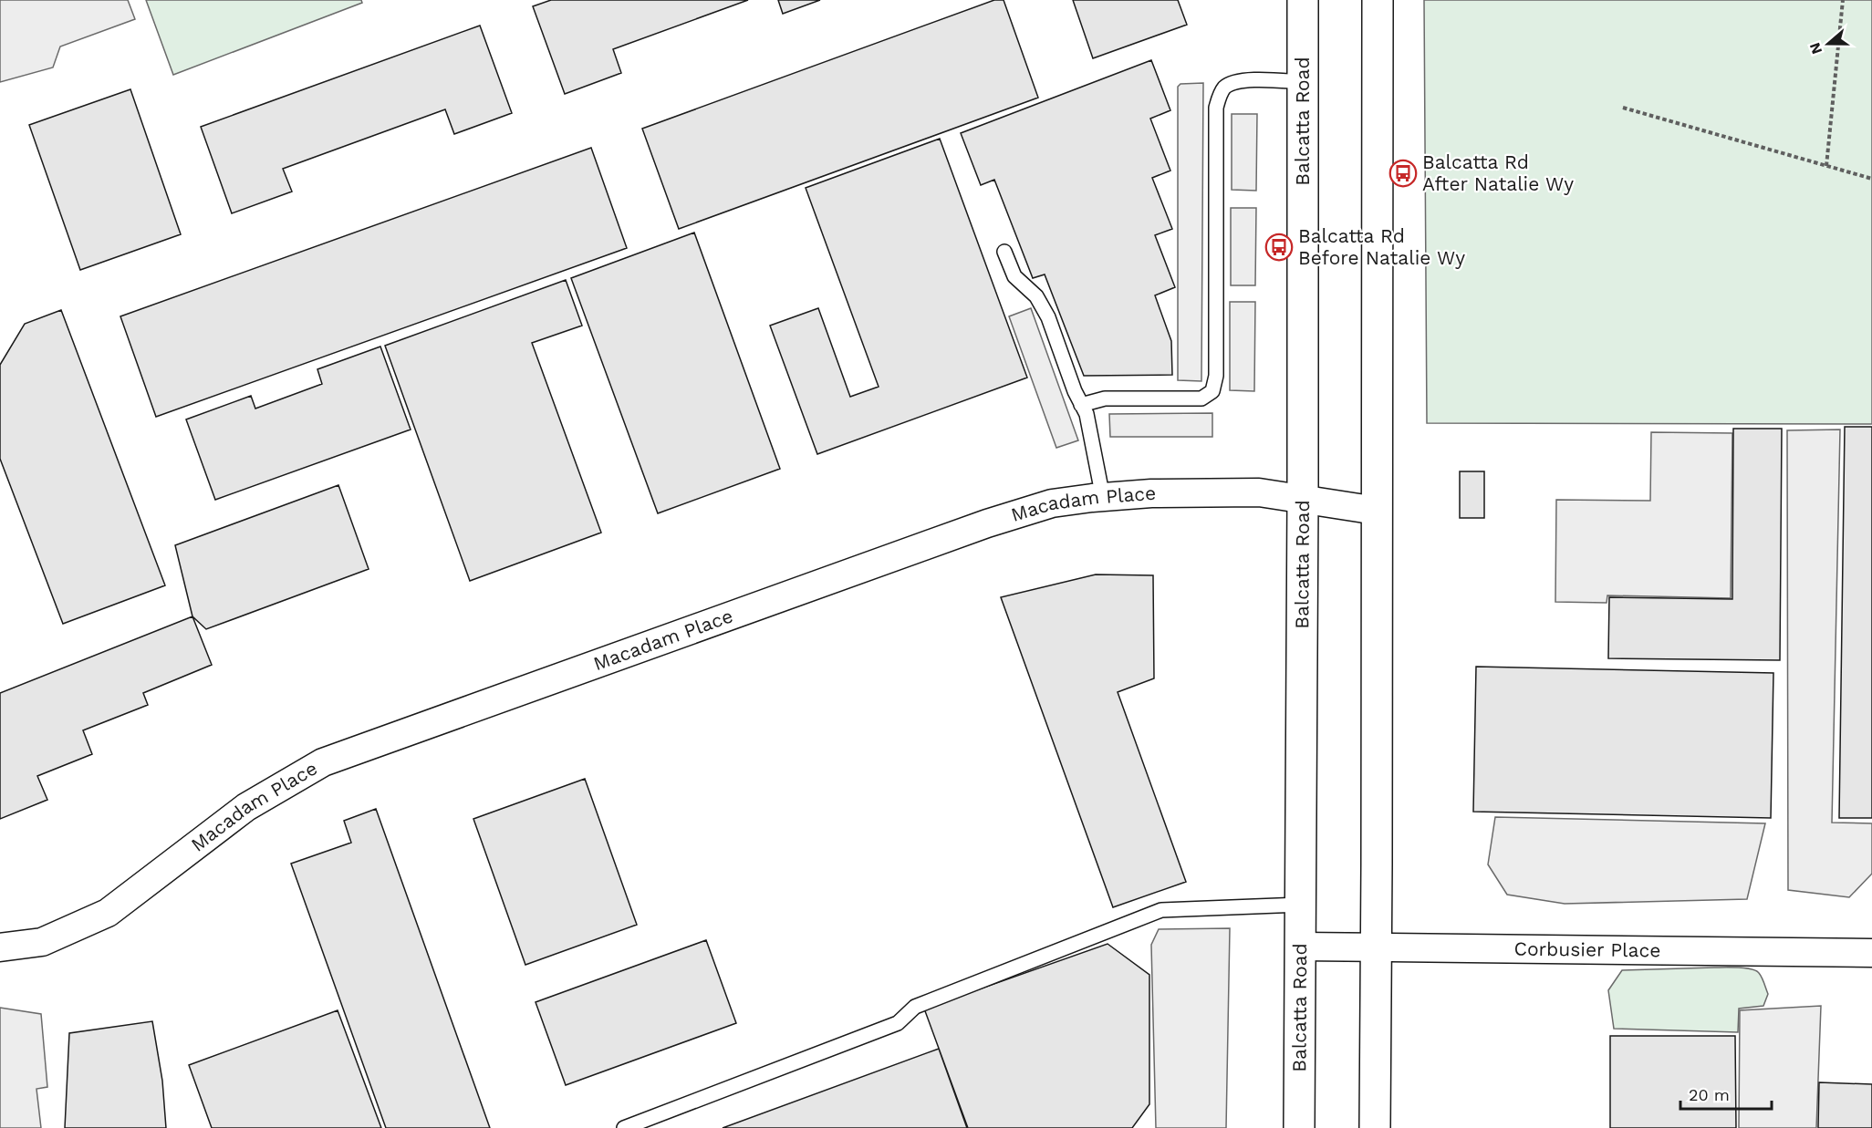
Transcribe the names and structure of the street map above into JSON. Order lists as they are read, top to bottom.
{
  "streets": {
    "main road": ["Balcatta Road"],
    "street": ["Macadam Place", "Corbusier Place"]
  },
  "crossings": [
    ["Balcatta Road", "Macadam Place"],
    ["Balcatta Road", "Corbusier Place"]
  ],
  "places": {
    "bus stop": ["Balcatta Rd After Natalie Wy", "Balcatta Rd Before Natalie Wy"]
  },
  "scale_bar": "20 m",
  "north": "left"
}
